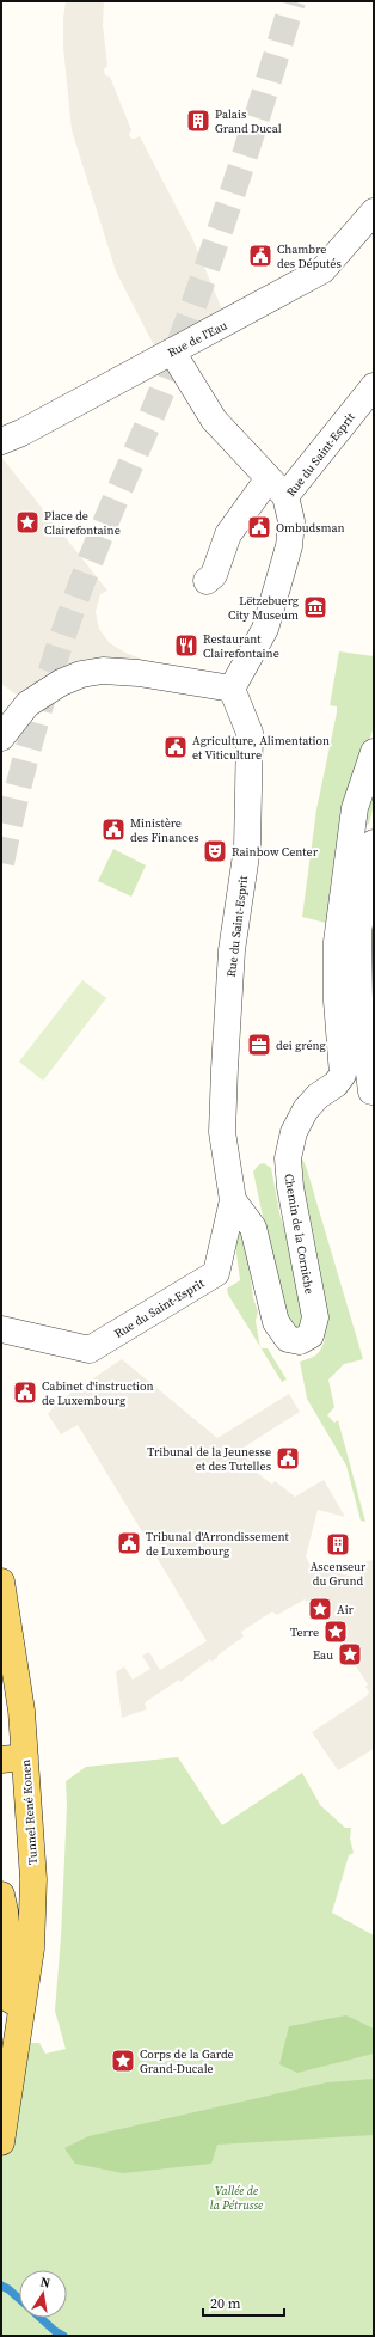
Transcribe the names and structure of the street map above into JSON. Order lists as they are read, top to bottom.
{
  "streets": {
    "main road": ["Tunnel René Konen"],
    "street": ["Rue de l'Eau", "Rue du Saint-Esprit", "Chemin de la Corniche"]
  },
  "crossings": [
    ["Rue du Saint-Esprit", "Chemin de la Corniche"]
  ],
  "parks": ["Vallée de la Pétrusse"],
  "places": {
    "building": ["Palais Grand Ducal", "Ascenseur du Grund"],
    "public building": [
      "Chambre des Députés",
      "Ombudsman",
      "Agriculture, Alimentation et Viticulture",
      "Ministère des Finances",
      "Cabinet d'instruction de Luxembourg",
      "Tribunal de la Jeunesse et des Tutelles",
      "Tribunal d'Arrondissement de Luxembourg"
    ],
    "place": [
      "Place de Clairefontaine",
      "Air",
      "Terre",
      "Eau",
      "Corps de la Garde Grand-Ducale"
    ],
    "museum": ["Lëtzebuerg City Museum"],
    "restaurant": ["Restaurant Clairefontaine"],
    "theatre": ["Rainbow Center"],
    "office": ["dei gréng"]
  },
  "scale_bar": "20 m",
  "north": "top"
}
